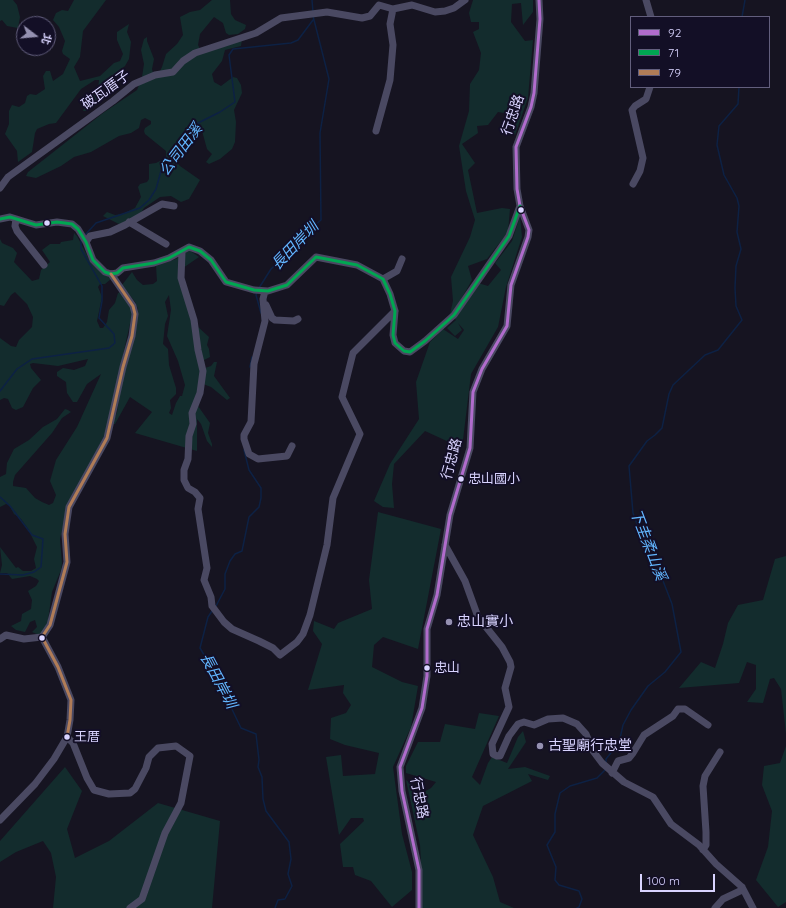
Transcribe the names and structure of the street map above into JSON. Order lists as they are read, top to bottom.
{
  "streets": {
    "street": ["破瓦厝子", "行忠路"]
  },
  "water": ["公司田溪", "長田岸圳", "下圭柔山溪"],
  "places": [
    "忠山國小",
    "忠山實小",
    "忠山",
    "王厝",
    "古聖廟行忠堂"
  ],
  "lines": ["transit line 92", "transit line 71", "transit line 79"],
  "legend": ["92", "71", "79"],
  "scale_bar": "100 m",
  "north": "right"
}
